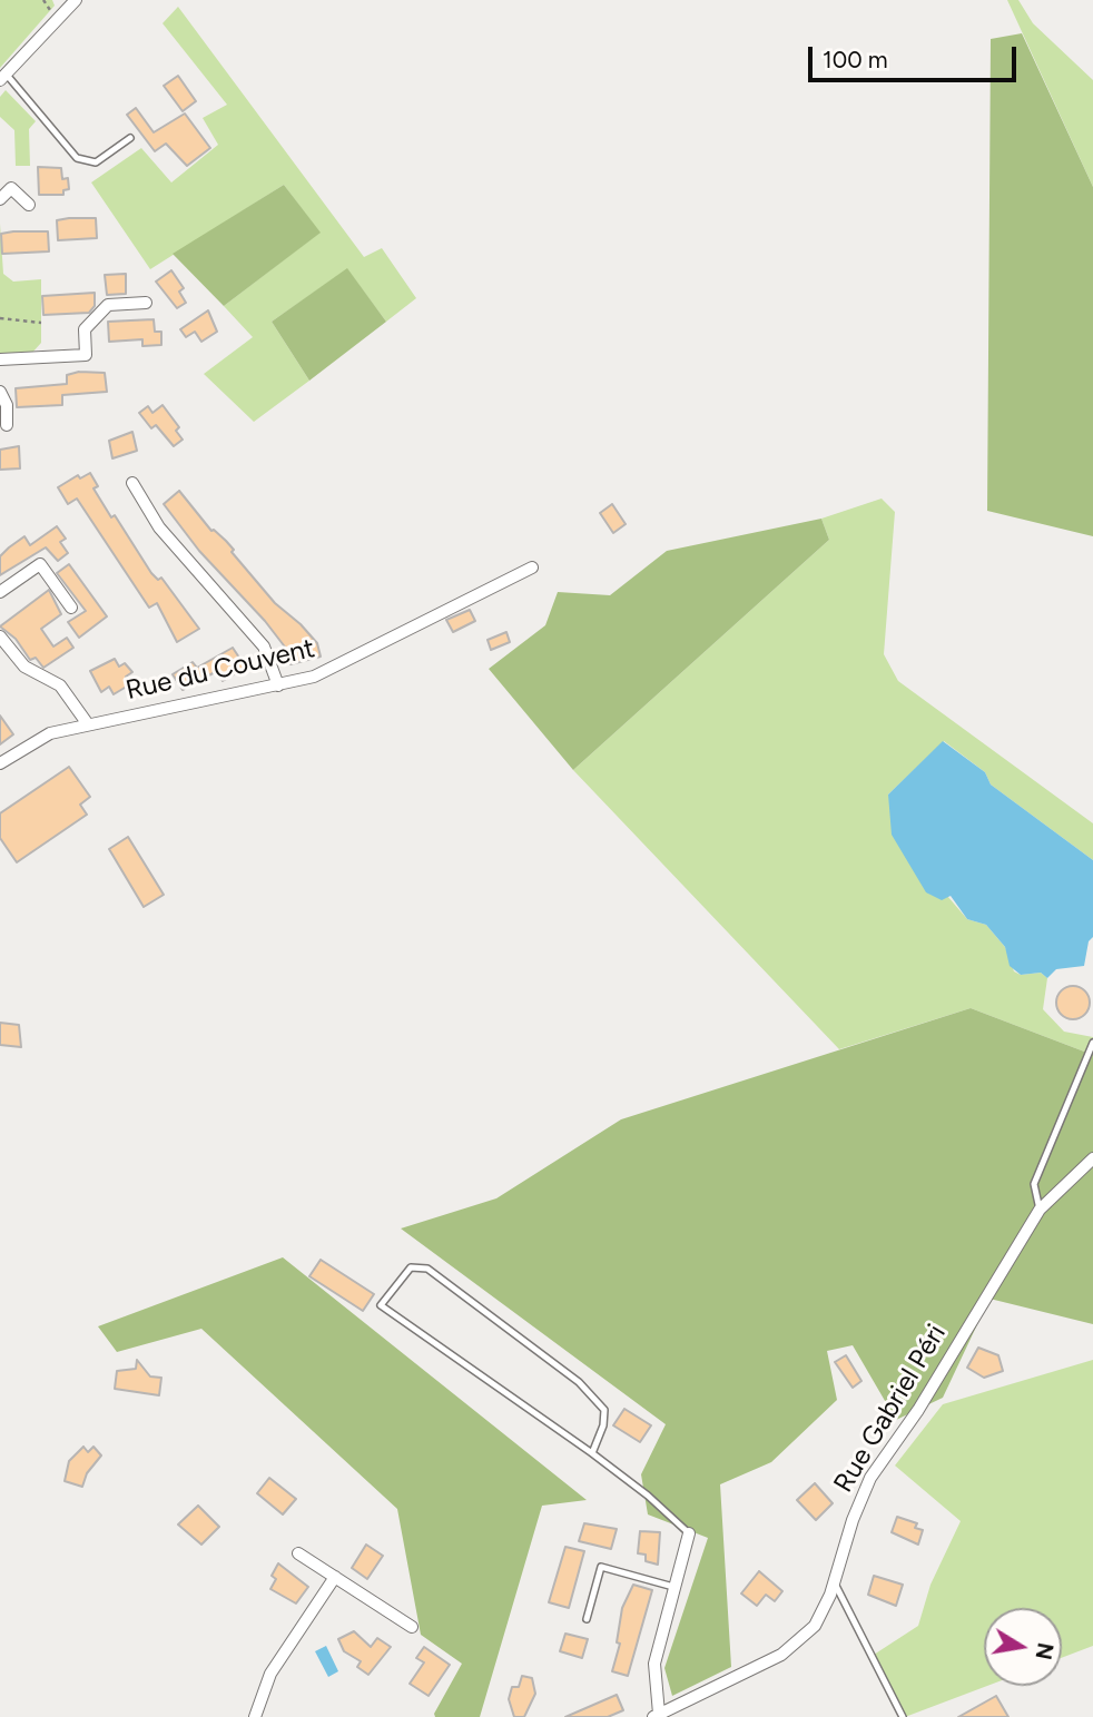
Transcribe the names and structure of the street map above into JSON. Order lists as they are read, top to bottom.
{
  "streets": {
    "street": ["Rue du Couvent", "Rue Gabriel Péri"]
  },
  "scale_bar": "100 m",
  "north": "right"
}
